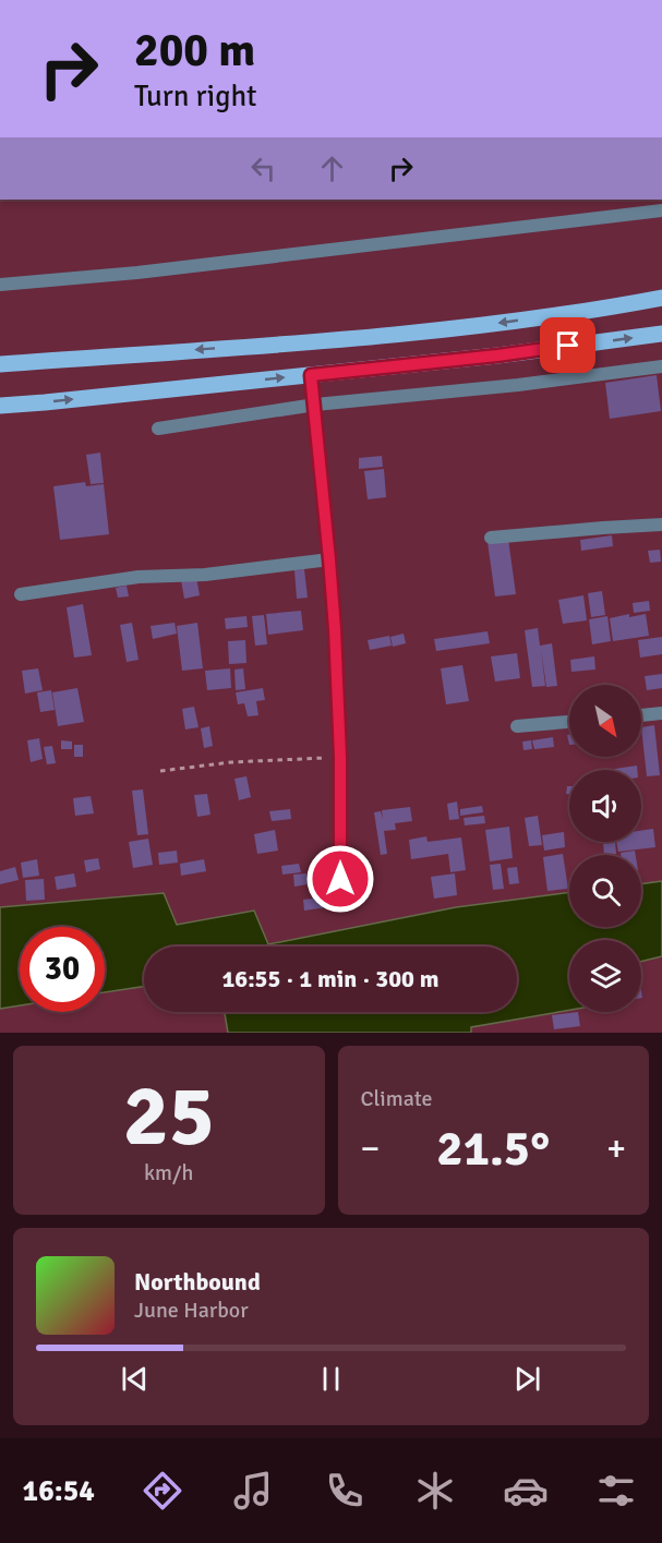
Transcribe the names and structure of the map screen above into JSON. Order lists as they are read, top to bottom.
{
  "north": "bottom right",
  "page": {
    "turn": ["200 m", "Turn right"],
    "limit": "30",
    "trip": "16:55 · 1 min · 300 m",
    "tile": [
      ["25", "km/h"],
      "Climate"
    ],
    "heat": ["−", "21.5°", "+"],
    "song": ["Northbound", "June Harbor"],
    "tabs": "16:54"
  }
}
